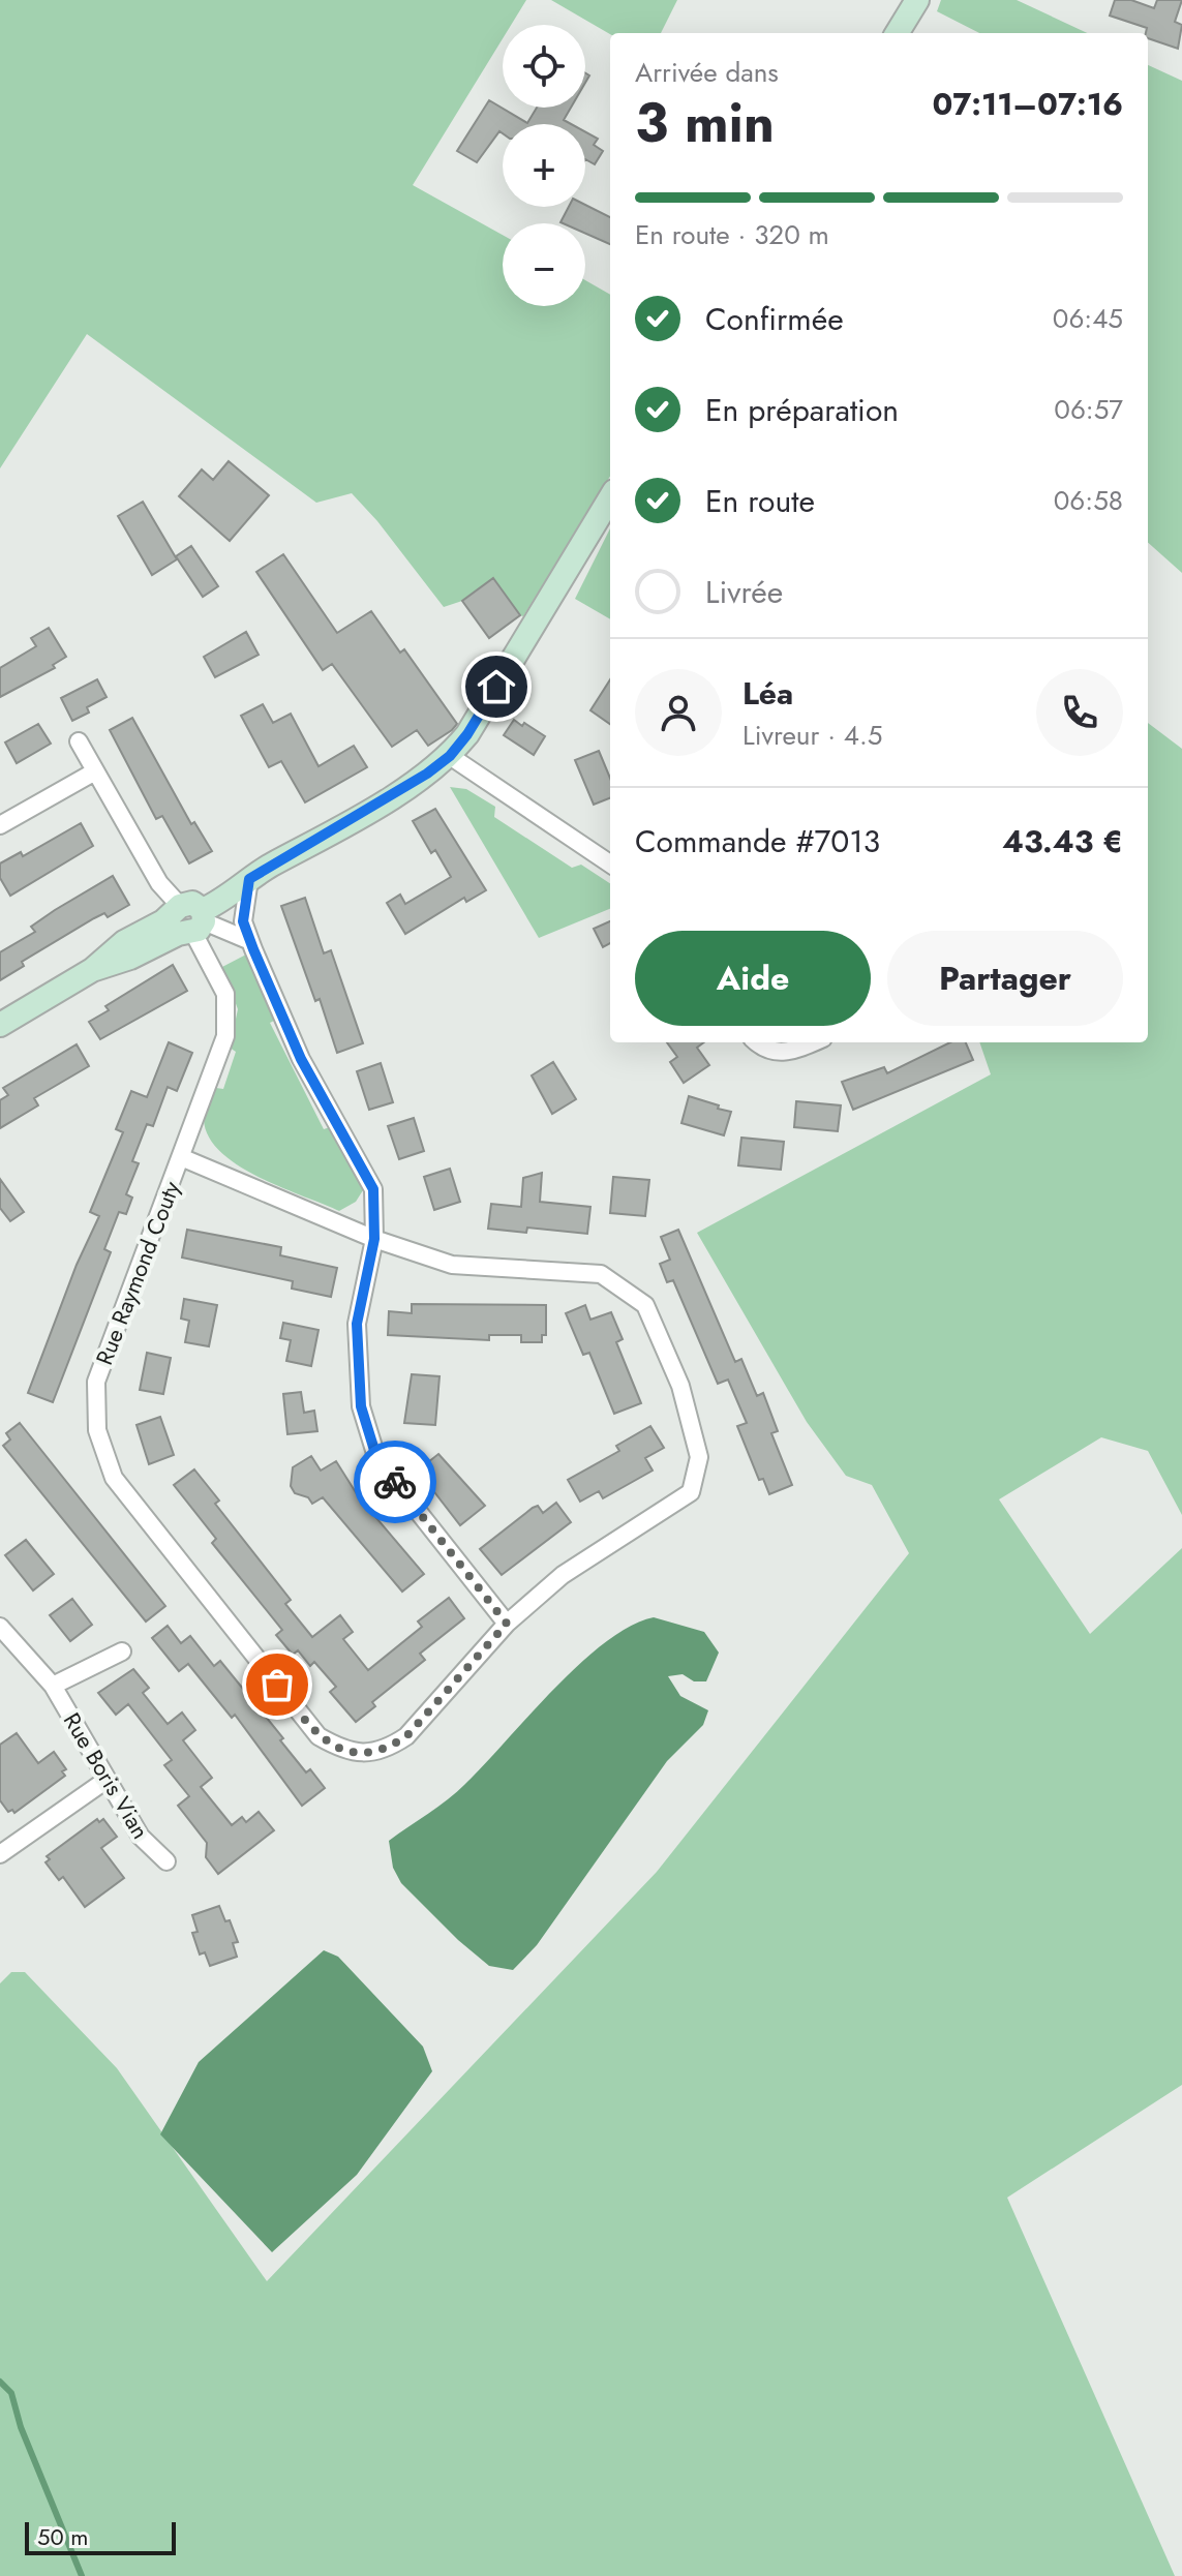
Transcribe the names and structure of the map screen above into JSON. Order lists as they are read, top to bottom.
{
  "streets": {
    "street": ["Rue Raymond Couty", "Rue Boris Vian"]
  },
  "scale_bar": "50 m",
  "page": {
    "map_buttons": ["+", "−"],
    "heading": ["3 min", "Arrivée dans", "07:11–07:16"],
    "panel": [
      "Léa",
      "Livreur · 4.5",
      "Commande #7013",
      "43.43 €"
    ],
    "bar": "En route · 320 m",
    "list": [
      ["Confirmée", "06:45"],
      ["En préparation", "06:57"],
      ["En route", "06:58"],
      "Livrée"
    ],
    "buttons": ["Aide", "Partager"],
    "scale": "50 m"
  }
}
